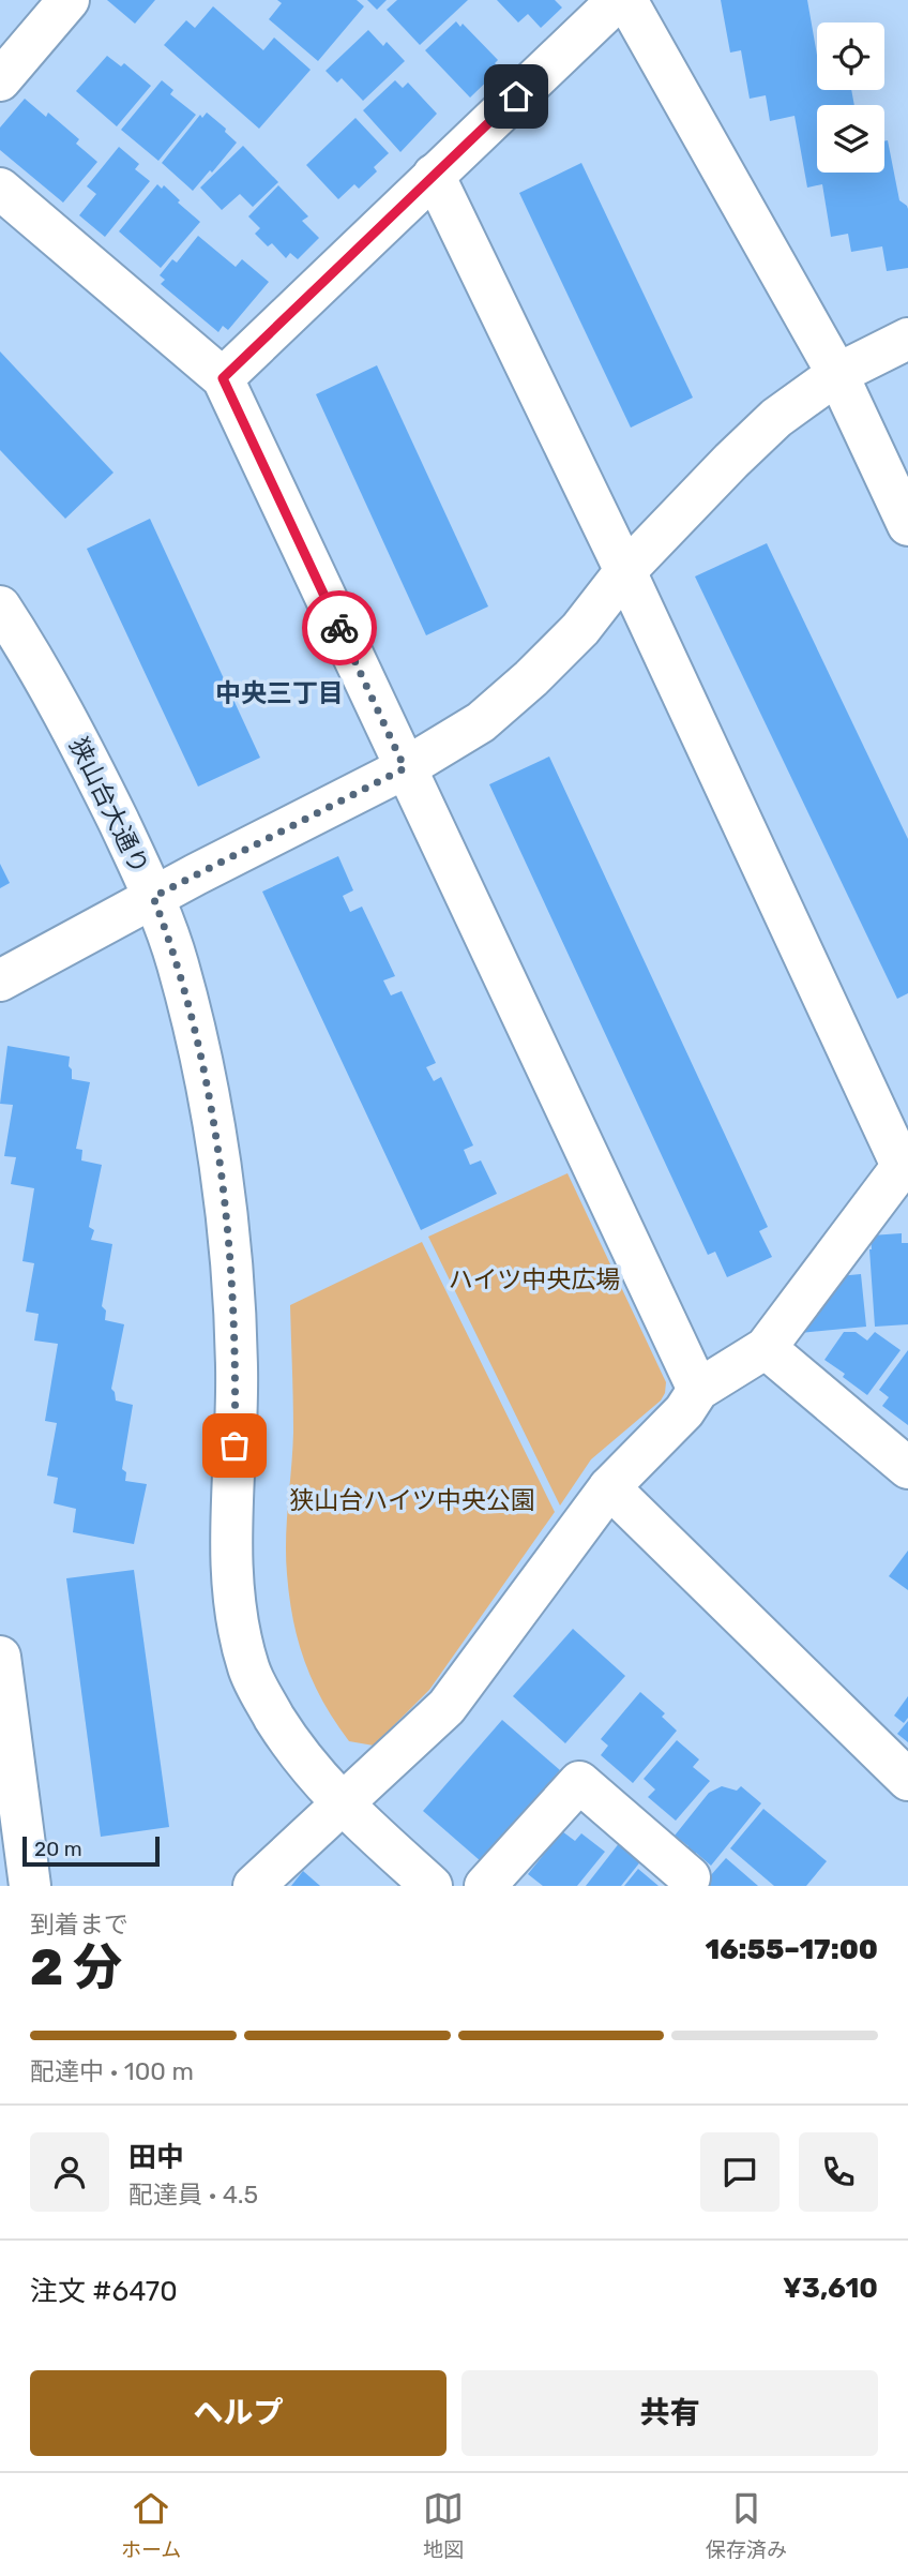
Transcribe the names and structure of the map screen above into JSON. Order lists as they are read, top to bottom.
{
  "streets": {
    "street": ["狭山台大通り"]
  },
  "districts": ["中央三丁目"],
  "parks": ["ハイツ中央広場", "狭山台ハイツ中央公園"],
  "scale_bar": "20 m",
  "page": {
    "scale": "20 m",
    "heading": ["2 分", "到着まで", "16:55–17:00"],
    "panel": [
      "田中",
      "配達員 · 4.5",
      "注文 #6470",
      "¥3,610"
    ],
    "bar": "配達中 · 100 m",
    "buttons": ["ヘルプ", "共有"],
    "tabs": ["ホーム", "地図", "保存済み"]
  }
}
